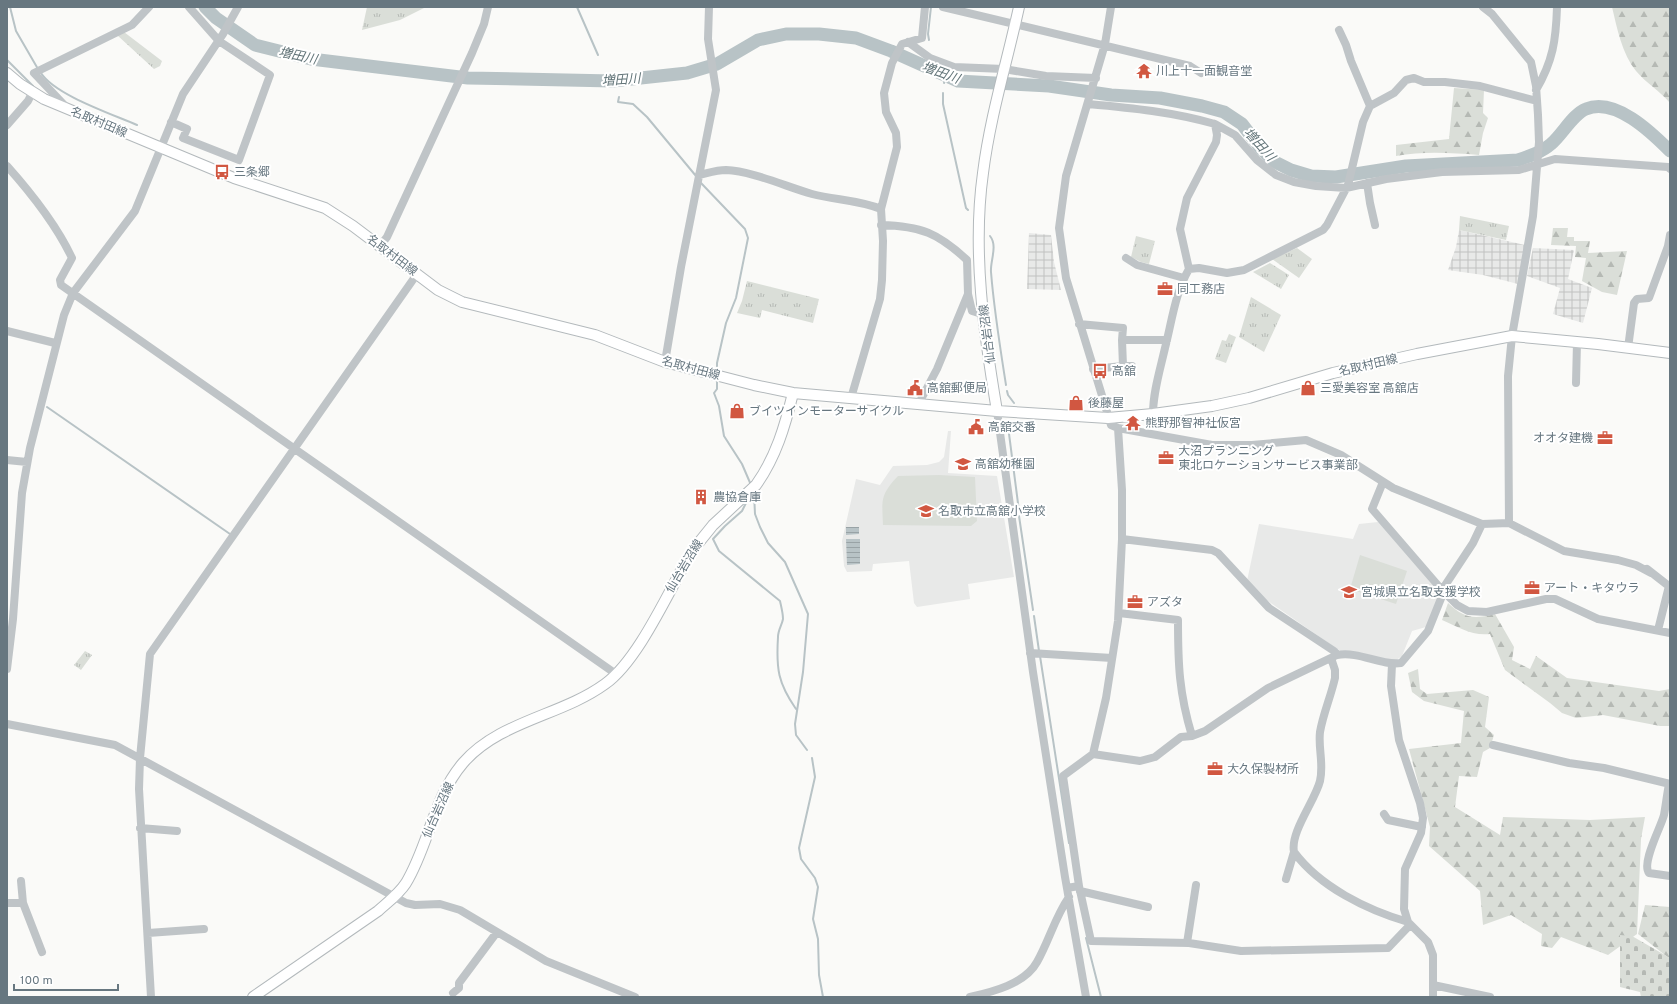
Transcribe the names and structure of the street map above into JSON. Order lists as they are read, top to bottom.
{
  "streets": {
    "main road": ["名取村田線", "仙台岩沼線"]
  },
  "crossings": [
    ["名取村田線", "仙台岩沼線"]
  ],
  "water": ["増田川"],
  "places": {
    "temple": ["川上十一面観音堂", "熊野那智神社仮宮"],
    "bus stop": ["三条郷", "高舘"],
    "office": [
      "同工務店",
      "オオタ建機",
      "大沼プランニング 東北ロケーションサービス事業部",
      "アート・キタウラ",
      "アズタ",
      "大久保製材所"
    ],
    "public building": ["高舘郵便局", "高舘交番"],
    "shop": ["三愛美容室 高舘店", "後藤屋", "ブイツインモーターサイクル"],
    "school or university": ["高舘幼稚園", "名取市立高舘小学校", "宮城県立名取支援学校"],
    "building": ["農協倉庫"]
  },
  "scale_bar": "100 m"
}
